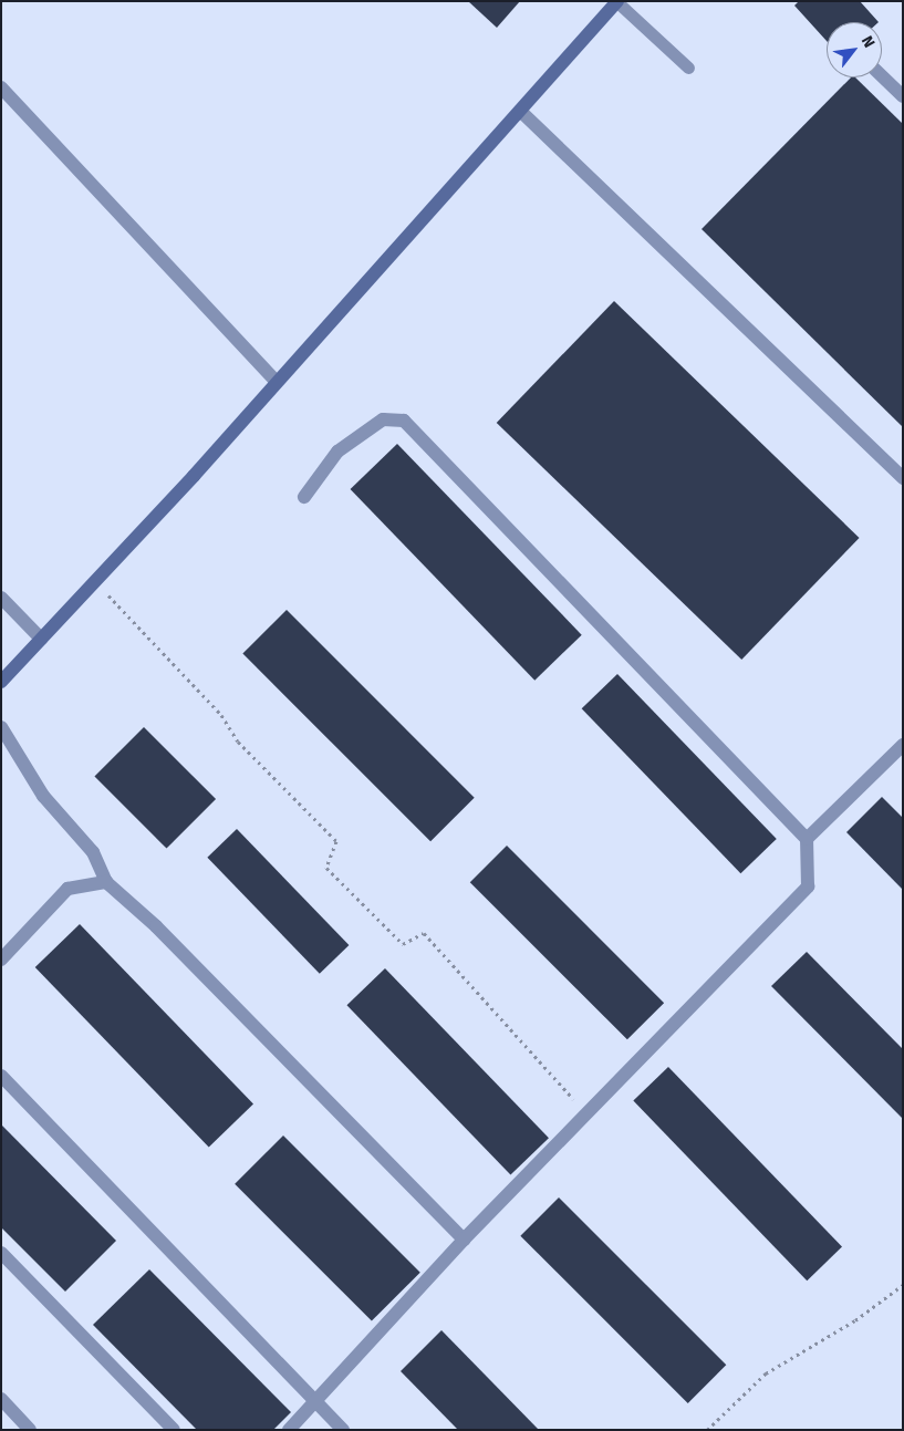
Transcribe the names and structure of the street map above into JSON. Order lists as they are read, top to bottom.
{
  "north": "top right"
}
